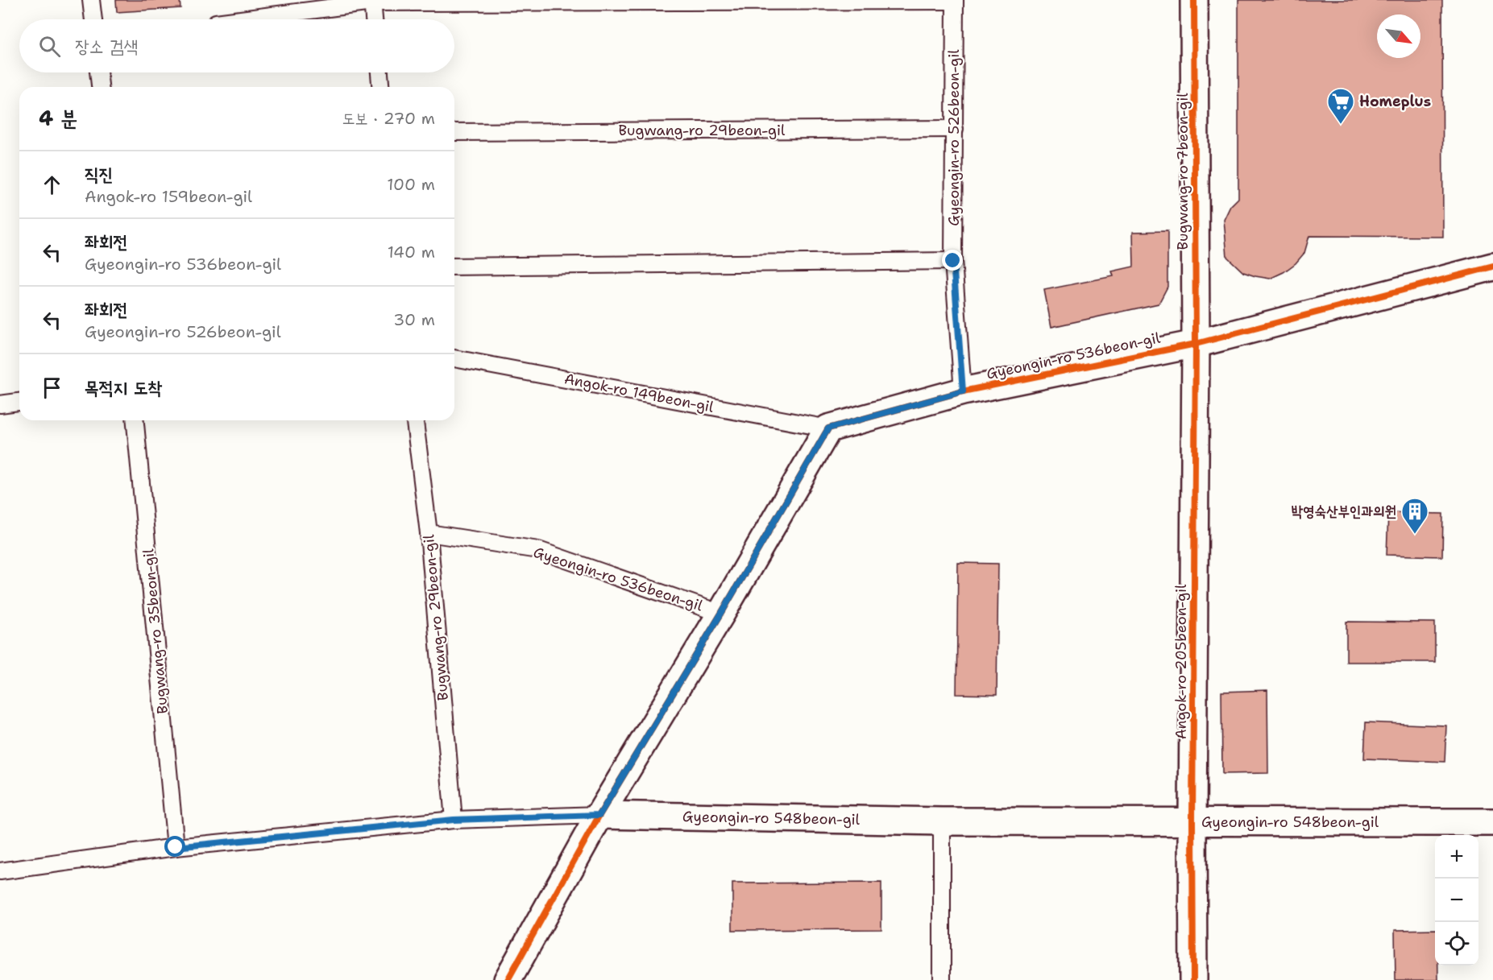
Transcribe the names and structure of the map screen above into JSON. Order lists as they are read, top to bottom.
{
  "streets": {
    "street": [
      "Bugwang-ro 7beon-gil",
      "Gyeongin-ro 536beon-gil",
      "Angok-ro 205beon-gil",
      "Gyeongin-ro 548beon-gil"
    ],
    "lane": [
      "Bugwang-ro 29beon-gil",
      "Gyeongin-ro 526beon-gil",
      "Angok-ro 149beon-gil",
      "Bugwang-ro 35beon-gil"
    ]
  },
  "crossings": [
    ["Bugwang-ro 29beon-gil", "Gyeongin-ro 526beon-gil"],
    ["Bugwang-ro 29beon-gil", "Gyeongin-ro 536beon-gil"],
    ["Gyeongin-ro 526beon-gil", "Gyeongin-ro 536beon-gil"],
    ["Bugwang-ro 7beon-gil", "Gyeongin-ro 536beon-gil"],
    ["Bugwang-ro 7beon-gil", "Angok-ro 205beon-gil"],
    ["Gyeongin-ro 536beon-gil", "Angok-ro 149beon-gil"],
    ["Gyeongin-ro 536beon-gil", "Angok-ro 205beon-gil"],
    ["Gyeongin-ro 536beon-gil", "Gyeongin-ro 548beon-gil"],
    ["Angok-ro 205beon-gil", "Gyeongin-ro 548beon-gil"]
  ],
  "places": {
    "supermarket": ["Homeplus"],
    "building": ["박영숙산부인과의원"]
  },
  "north": "bottom right",
  "page": {
    "search": "장소 검색",
    "heading": ["4 분", "도보 · 270 m"],
    "list": [
      ["직진", "Angok-ro 159beon-gil", "100 m"],
      ["좌회전", "Gyeongin-ro 536beon-gil", "140 m"],
      ["좌회전", "Gyeongin-ro 526beon-gil", "30 m"],
      "목적지 도착"
    ],
    "map_buttons": ["+", "−"]
  }
}
